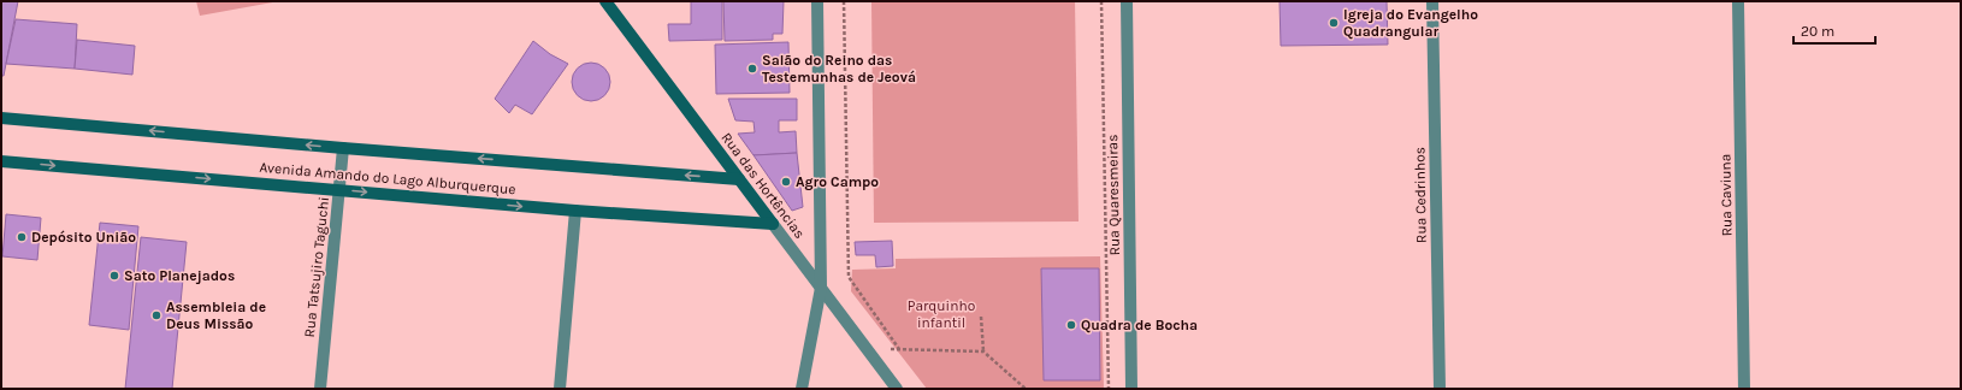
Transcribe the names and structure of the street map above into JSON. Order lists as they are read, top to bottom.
{
  "streets": {
    "street": [
      "Avenida Amando do Lago Alburquerque",
      "Rua das Hortências",
      "Rua Quaresmeiras",
      "Rua Cedrinhos",
      "Rua Caviuna",
      "Rua Tatsujiro Taguchi"
    ]
  },
  "crossings": [
    ["Avenida Amando do Lago Alburquerque", "Rua das Hortências"],
    ["Avenida Amando do Lago Alburquerque", "Rua Tatsujiro Taguchi"]
  ],
  "parks": ["Parquinho infantil"],
  "places": [
    "Igreja do Evangelho Quadrangular",
    "Salão do Reino das Testemunhas de Jeová",
    "Agro Campo",
    "Depósito União",
    "Sato Planejados",
    "Assembleia de Deus Missão",
    "Quadra de Bocha"
  ],
  "scale_bar": "20 m"
}
